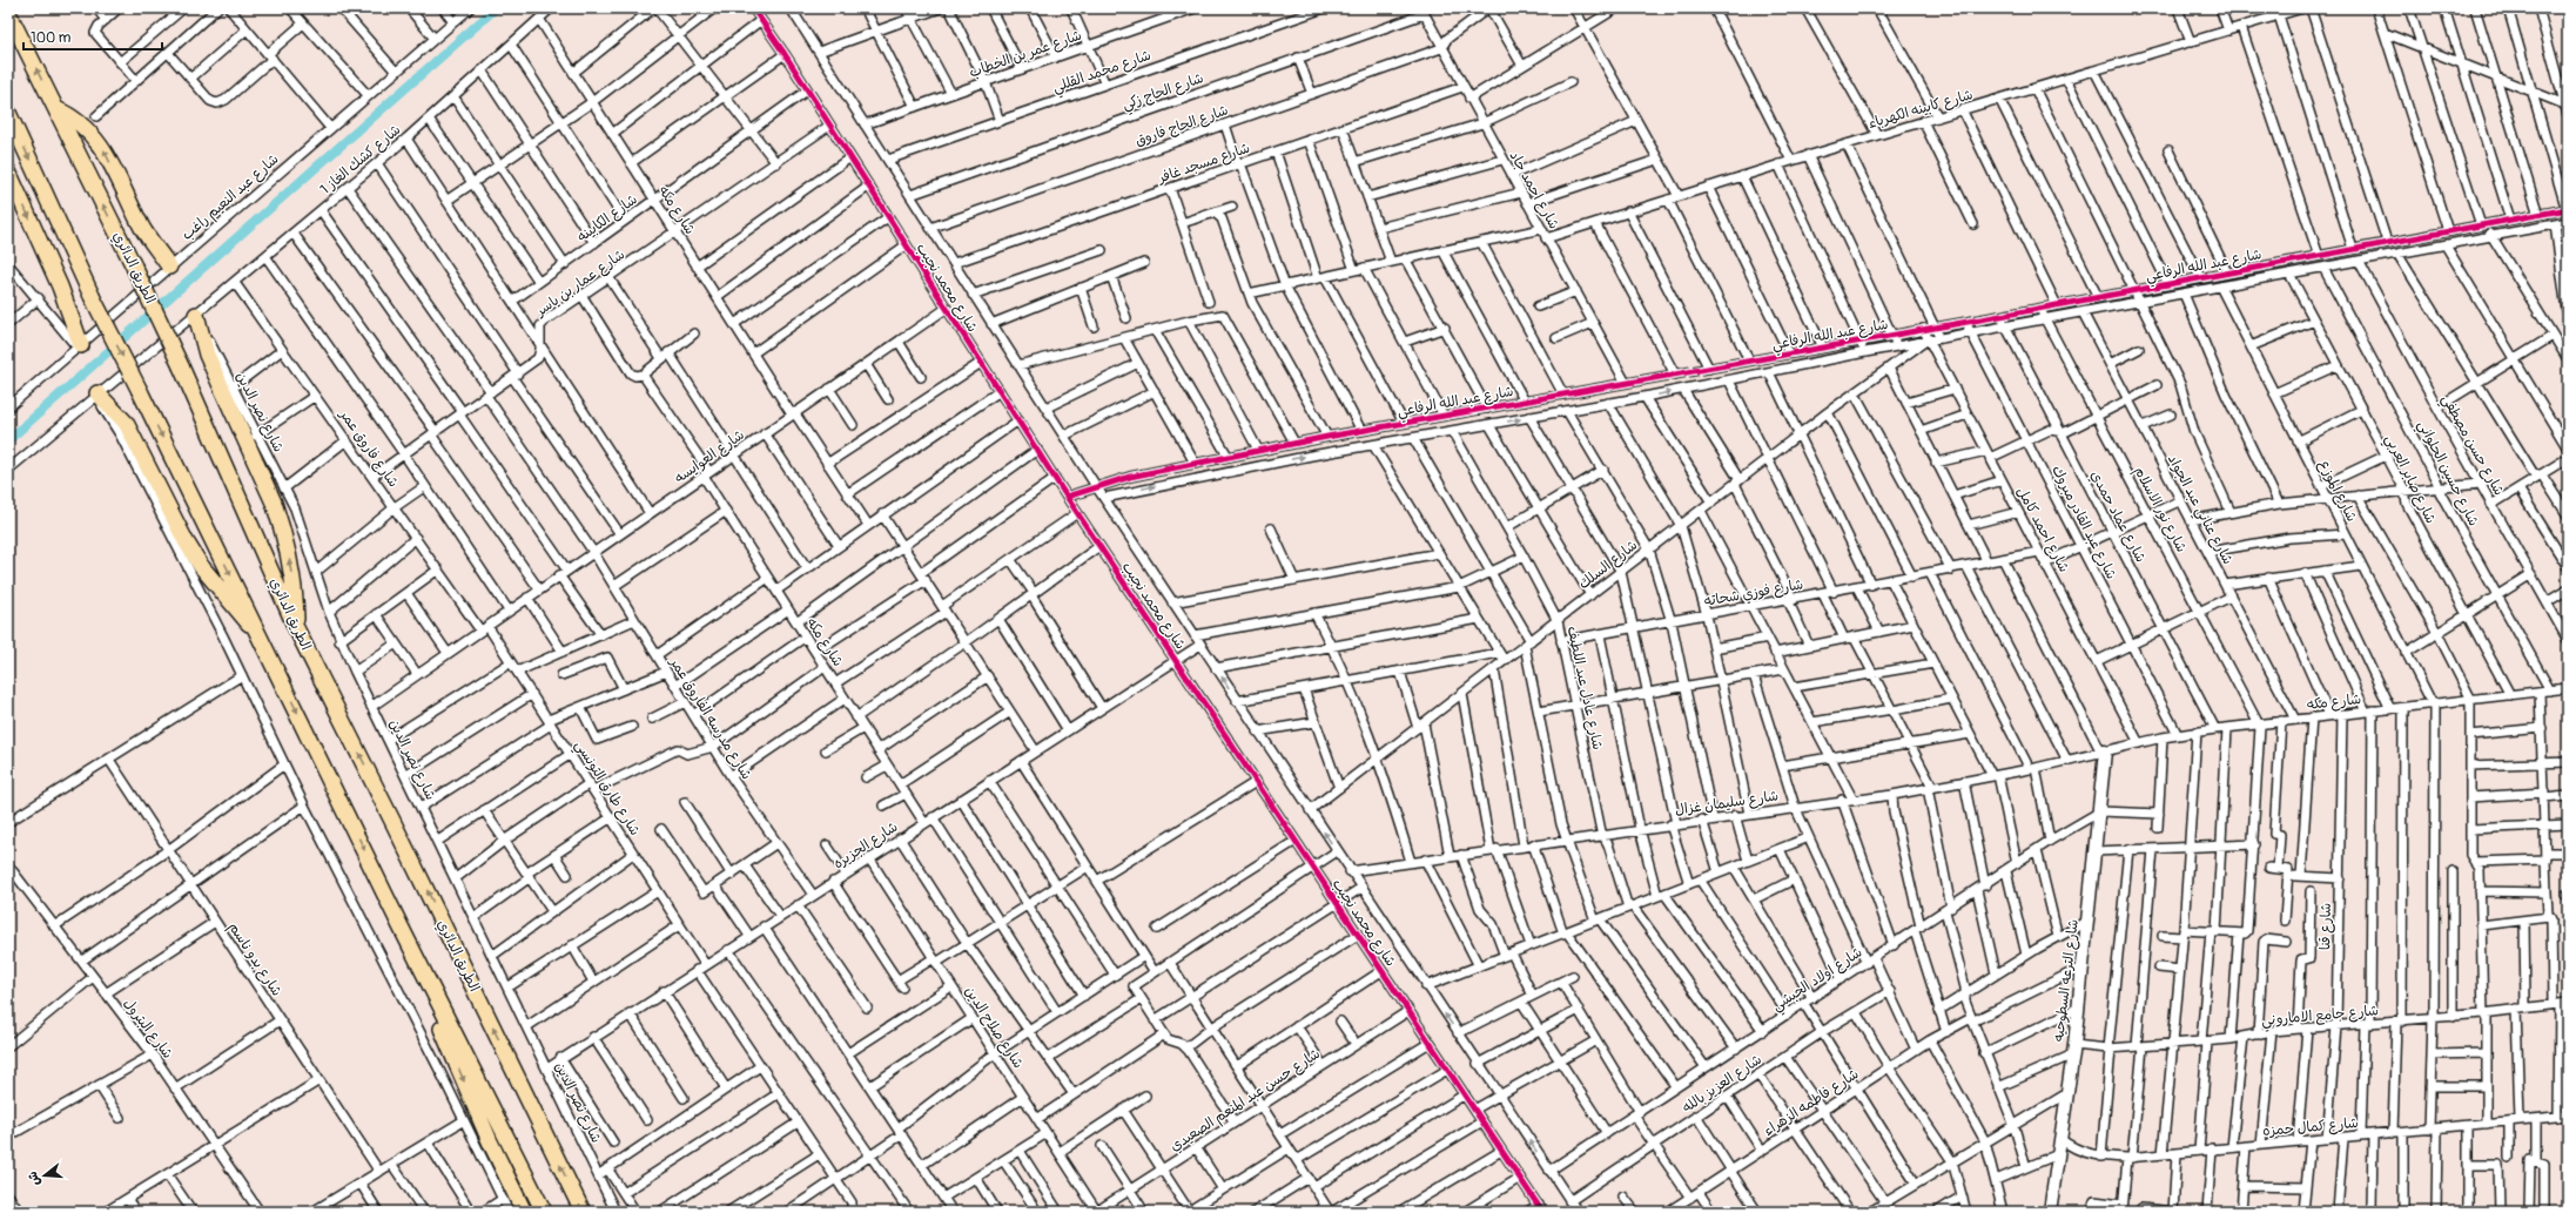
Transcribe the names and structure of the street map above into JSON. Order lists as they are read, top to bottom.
{
  "streets": {
    "highway": ["الطريق الدائري"],
    "street": [
      "شارع عمر بن الخطاب",
      "شارع محمد القللي",
      "شارع الحاج زكي",
      "شارع كابينه الكهرباء",
      "شارع الحاج فاروق",
      "شارع كشك الغاز 1",
      "شارع مسجد غافر",
      "شارع احمد جاد",
      "شارع عبد النعيم راغب",
      "شارع مكه",
      "شارع الكابينه",
      "شارع عبد الله الرفاعي",
      "شارع عمار بن ياسر",
      "شارع محمد نجيب",
      "شارع نصر الدين",
      "شارع حسن مصطفي",
      "شارع فاروق عمر",
      "شارع العوايسه",
      "شارع حسين الحلواني",
      "شارع صابر العربي",
      "شارع الموزع",
      "شارع نور الاسلام",
      "شارع عناني عبد الجواد",
      "شارع عماد حمدي",
      "شارع عبد القادر مبروك",
      "شارع احمد كامل",
      "شارع السلك",
      "شارع فوزي شحاته",
      "شارع عادل عبد اللطيف",
      "شارع مدرسه الفاروق عمر",
      "شارع طارق التونسي",
      "شارع سليمان غزال",
      "شارع الجزيره",
      "شارع قنا",
      "شارع بدو ناسم",
      "شارع اولاد الحبشي",
      "شارع الترعه السطوحيه",
      "شارع جامع الاماروني",
      "شارع صلاح الدين",
      "شارع البترول",
      "شارع العزيز بالله",
      "شارع حسن عبد المنعم الصعيدي",
      "شارع فاطمه الزهراء",
      "شارع كمال حمزه"
    ]
  },
  "crossings": [
    ["شارع عمر بن الخطاب", "شارع محمد نجيب"],
    ["شارع محمد القللي", "شارع محمد نجيب"],
    ["شارع الحاج زكي", "شارع احمد جاد"],
    ["شارع الحاج زكي", "شارع محمد نجيب"],
    ["شارع كابينه الكهرباء", "شارع احمد جاد"],
    ["شارع الحاج فاروق", "شارع احمد جاد"],
    ["شارع الحاج فاروق", "شارع محمد نجيب"],
    ["شارع كشك الغاز 1", "شارع مكه"],
    ["شارع كشك الغاز 1", "شارع نصر الدين"],
    ["شارع كشك الغاز 1", "شارع فاروق عمر"],
    ["شارع كشك الغاز 1", "شارع مدرسه الفاروق عمر"],
    ["شارع مسجد غافر", "شارع احمد جاد"],
    ["شارع مسجد غافر", "شارع محمد نجيب"],
    ["شارع احمد جاد", "شارع عبد الله الرفاعي"],
    ["شارع مكه", "شارع الكابينه"],
    ["شارع مكه", "شارع عمار بن ياسر"],
    ["شارع مكه", "شارع العوايسه"],
    ["شارع مكه", "شارع حسين الحلواني"],
    ["شارع مكه", "شارع صابر العربي"],
    ["شارع مكه", "شارع الموزع"],
    ["شارع مكه", "شارع نور الاسلام"],
    ["شارع مكه", "شارع عناني عبد الجواد"],
    ["شارع مكه", "شارع عماد حمدي"],
    ["شارع مكه", "شارع عبد القادر مبروك"],
    ["شارع مكه", "شارع احمد كامل"],
    ["شارع مكه", "شارع سليمان غزال"],
    ["شارع مكه", "شارع الجزيره"],
    ["شارع مكه", "شارع قنا"],
    ["شارع مكه", "شارع الترعه السطوحيه"],
    ["شارع الكابينه", "شارع محمد نجيب"],
    ["شارع عبد الله الرفاعي", "شارع محمد نجيب"],
    ["شارع عبد الله الرفاعي", "شارع حسن مصطفي"],
    ["شارع عبد الله الرفاعي", "شارع حسين الحلواني"],
    ["شارع عبد الله الرفاعي", "شارع صابر العربي"],
    ["شارع عبد الله الرفاعي", "شارع الموزع"],
    ["شارع عبد الله الرفاعي", "شارع نور الاسلام"],
    ["شارع عبد الله الرفاعي", "شارع عناني عبد الجواد"],
    ["شارع عبد الله الرفاعي", "شارع عماد حمدي"],
    ["شارع عبد الله الرفاعي", "شارع عبد القادر مبروك"],
    ["شارع عبد الله الرفاعي", "شارع احمد كامل"],
    ["شارع عبد الله الرفاعي", "شارع السلك"],
    ["شارع عبد الله الرفاعي", "شارع عادل عبد اللطيف"],
    ["شارع عمار بن ياسر", "شارع محمد نجيب"],
    ["شارع عمار بن ياسر", "شارع فاروق عمر"],
    ["شارع عمار بن ياسر", "شارع مدرسه الفاروق عمر"],
    ["شارع محمد نجيب", "شارع العوايسه"],
    ["شارع محمد نجيب", "شارع السلك"],
    ["شارع محمد نجيب", "شارع سليمان غزال"],
    ["شارع محمد نجيب", "شارع الجزيره"],
    ["شارع محمد نجيب", "شارع اولاد الحبشي"],
    ["شارع محمد نجيب", "شارع العزيز بالله"],
    ["شارع محمد نجيب", "شارع حسن عبد المنعم الصعيدي"],
    ["شارع نصر الدين", "شارع العوايسه"],
    ["شارع نصر الدين", "شارع الجزيره"],
    ["شارع فاروق عمر", "شارع العوايسه"],
    ["شارع فاروق عمر", "شارع طارق التونسي"],
    ["شارع العوايسه", "شارع مدرسه الفاروق عمر"],
    ["شارع العوايسه", "شارع طارق التونسي"],
    ["شارع احمد كامل", "شارع السلك"],
    ["شارع السلك", "شارع عادل عبد اللطيف"],
    ["شارع فوزي شحاته", "شارع عادل عبد اللطيف"],
    ["شارع عادل عبد اللطيف", "شارع سليمان غزال"],
    ["شارع عادل عبد اللطيف", "شارع اولاد الحبشي"],
    ["شارع مدرسه الفاروق عمر", "شارع الجزيره"],
    ["شارع طارق التونسي", "شارع الجزيره"],
    ["شارع سليمان غزال", "شارع الترعه السطوحيه"],
    ["شارع الجزيره", "شارع صلاح الدين"],
    ["شارع قنا", "شارع جامع الاماروني"],
    ["شارع قنا", "شارع كمال حمزه"],
    ["شارع اولاد الحبشي", "شارع الترعه السطوحيه"],
    ["شارع الترعه السطوحيه", "شارع جامع الاماروني"],
    ["شارع الترعه السطوحيه", "شارع فاطمه الزهراء"],
    ["شارع الترعه السطوحيه", "شارع كمال حمزه"],
    ["شارع صلاح الدين", "شارع حسن عبد المنعم الصعيدي"]
  ],
  "scale_bar": "100 m",
  "north": "left"
}
